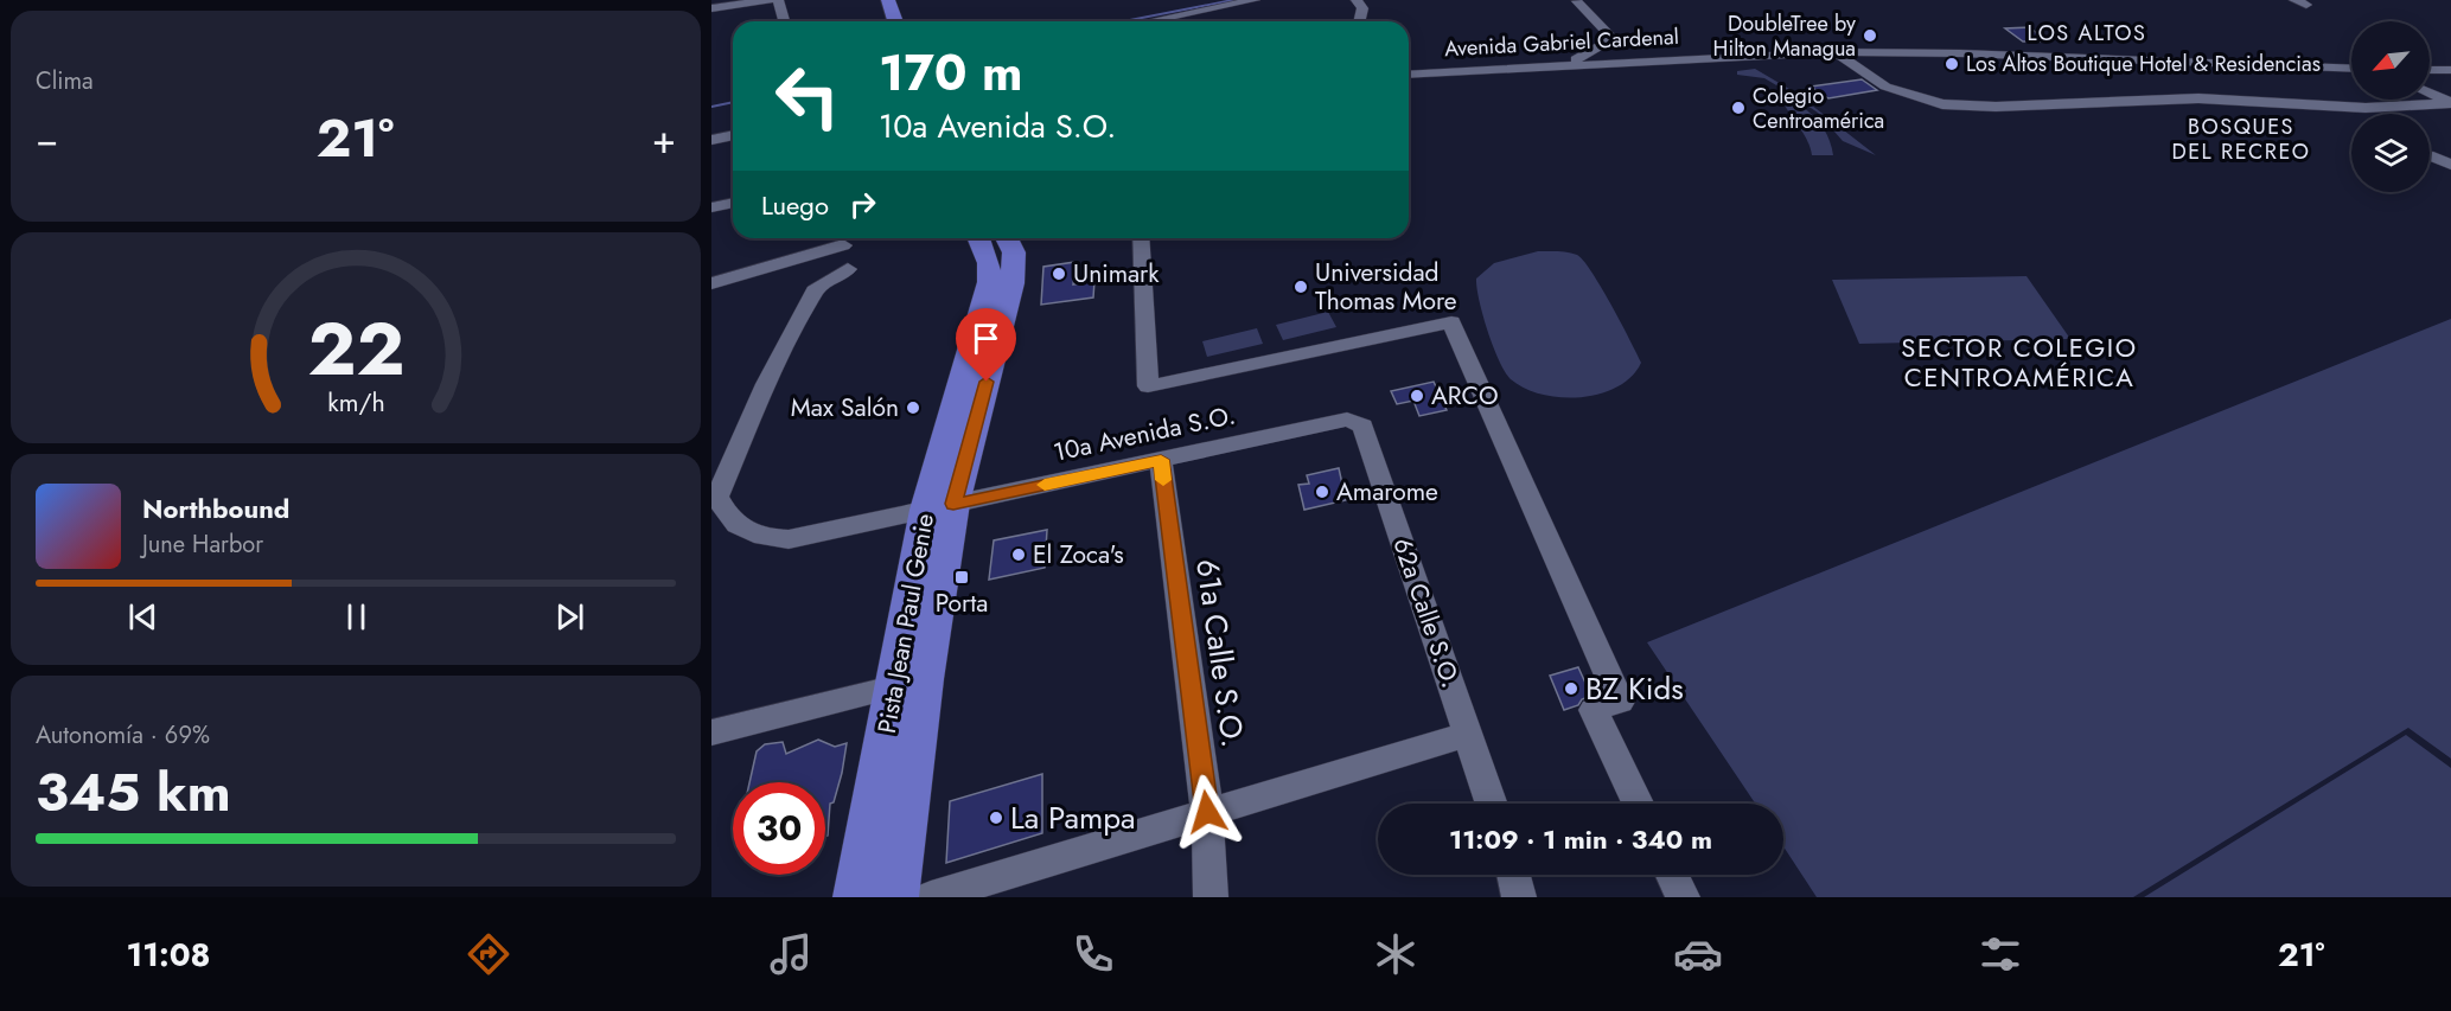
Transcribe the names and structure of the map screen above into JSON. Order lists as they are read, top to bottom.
{
  "streets": {
    "main road": ["Pista Jean Paul Genie"],
    "street": [
      "Avenida Gabriel Cardenal",
      "10a Avenida S.O.",
      "62a Calle S.O.",
      "61a Calle S.O."
    ]
  },
  "crossings": [
    ["10a Avenida S.O.", "62a Calle S.O."],
    ["10a Avenida S.O.", "Pista Jean Paul Genie"],
    ["10a Avenida S.O.", "61a Calle S.O."]
  ],
  "districts": ["LOS ALTOS", "BOSQUES DEL RECREO", "SECTOR COLEGIO CENTROAMÉRICA"],
  "places": {
    "other": [
      "DoubleTree by Hilton Managua",
      "Los Altos Boutique Hotel & Residencias",
      "Colegio Centroamérica",
      "Unimark",
      "Universidad Thomas More",
      "ARCO",
      "Max Salón",
      "Amarome",
      "El Zoca's",
      "BZ Kids",
      "La Pampa"
    ],
    "transit": ["Porta"]
  },
  "north": "bottom left",
  "page": {
    "tile": [
      "Clima",
      ["Autonomía · 69%", "345 km"]
    ],
    "turn": ["170 m", "10a Avenida S.O."],
    "heat": ["−", "21°", "+"],
    "then": "Luego",
    "song": ["Northbound", "June Harbor"],
    "limit": "30",
    "trip": "11:09 · 1 min · 340 m",
    "tabs": ["11:08", "21°"],
    "gauge": ["22", "km/h"]
  }
}
